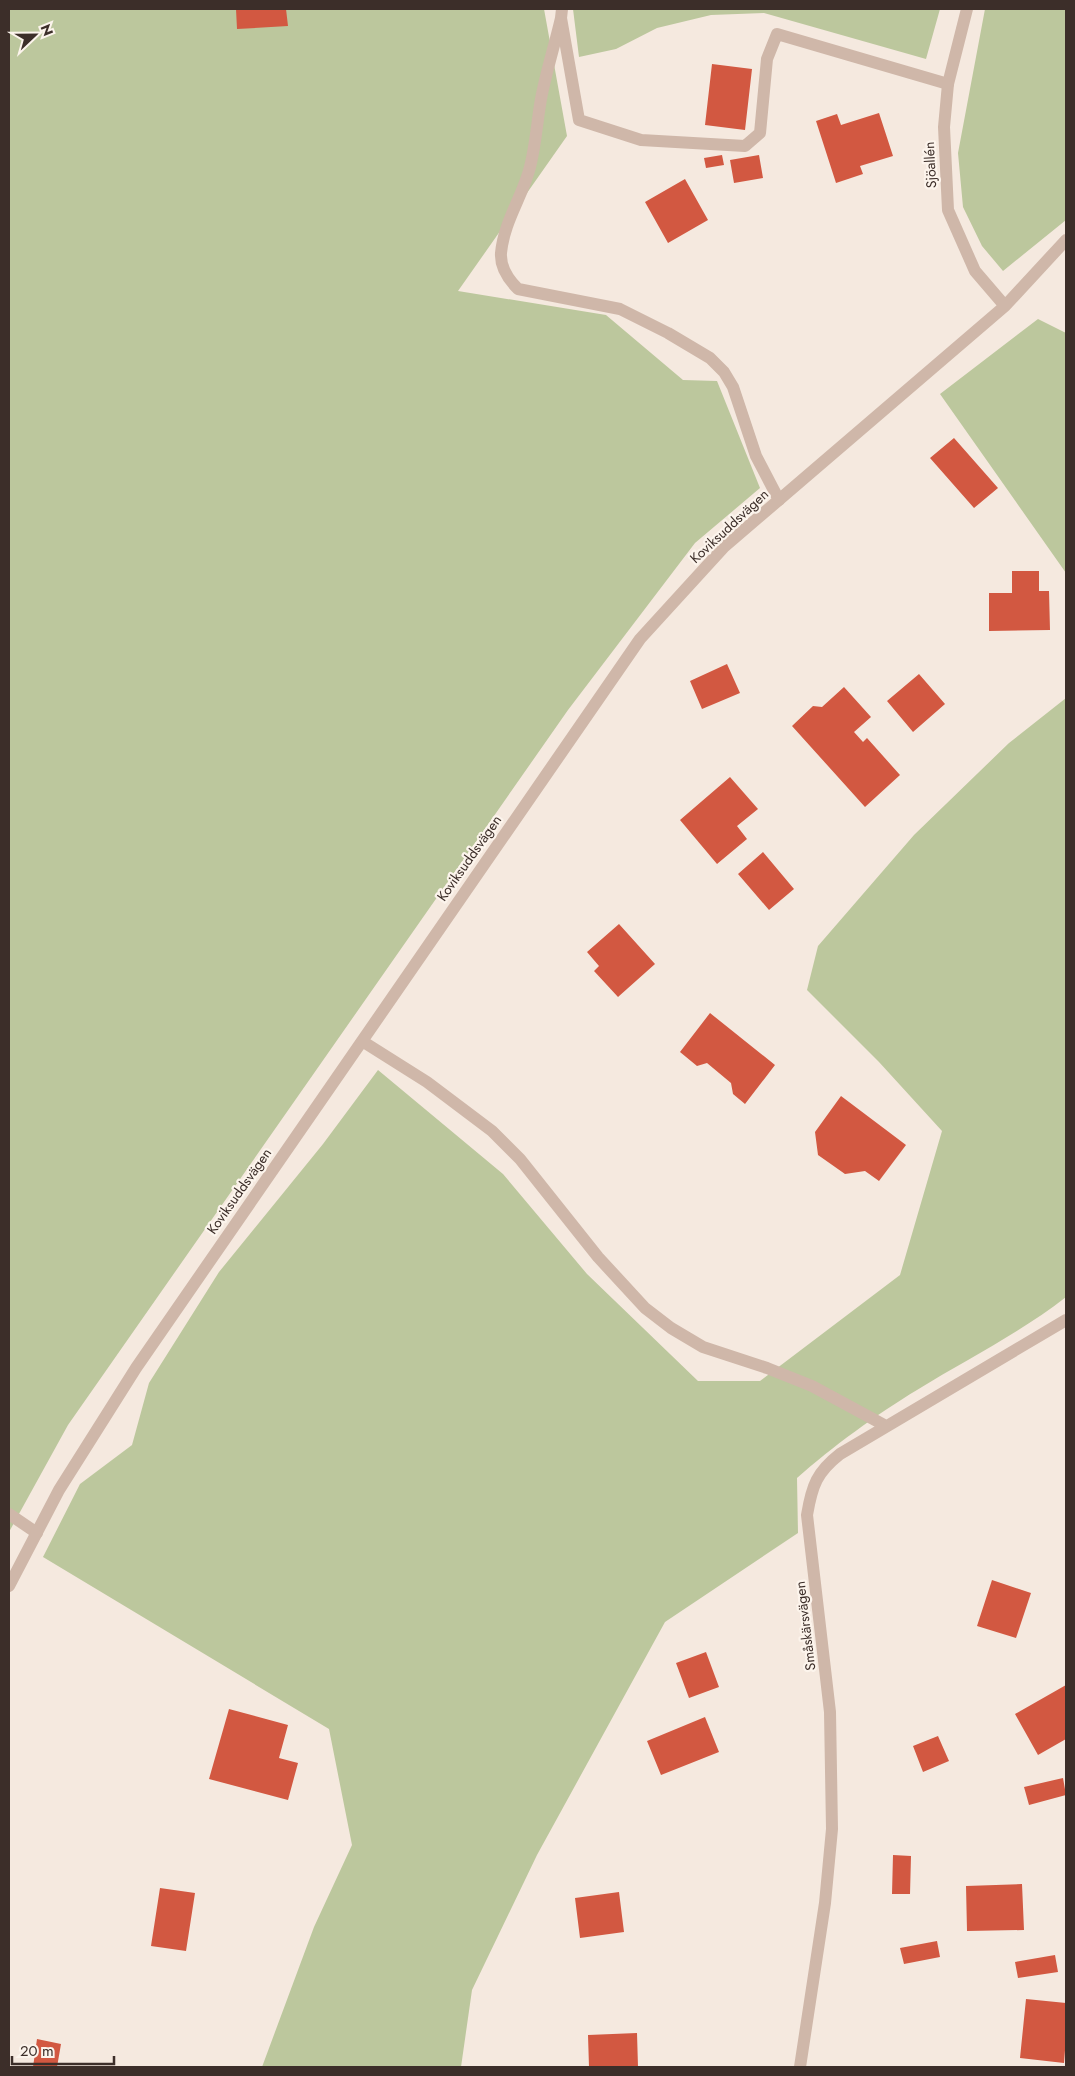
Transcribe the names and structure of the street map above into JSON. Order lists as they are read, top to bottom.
{
  "streets": {
    "street": ["Sjöallén", "Koviksuddsvägen", "Småskärsvägen"]
  },
  "crossings": [
    ["Sjöallén", "Koviksuddsvägen"]
  ],
  "scale_bar": "20 m",
  "north": "right"
}
